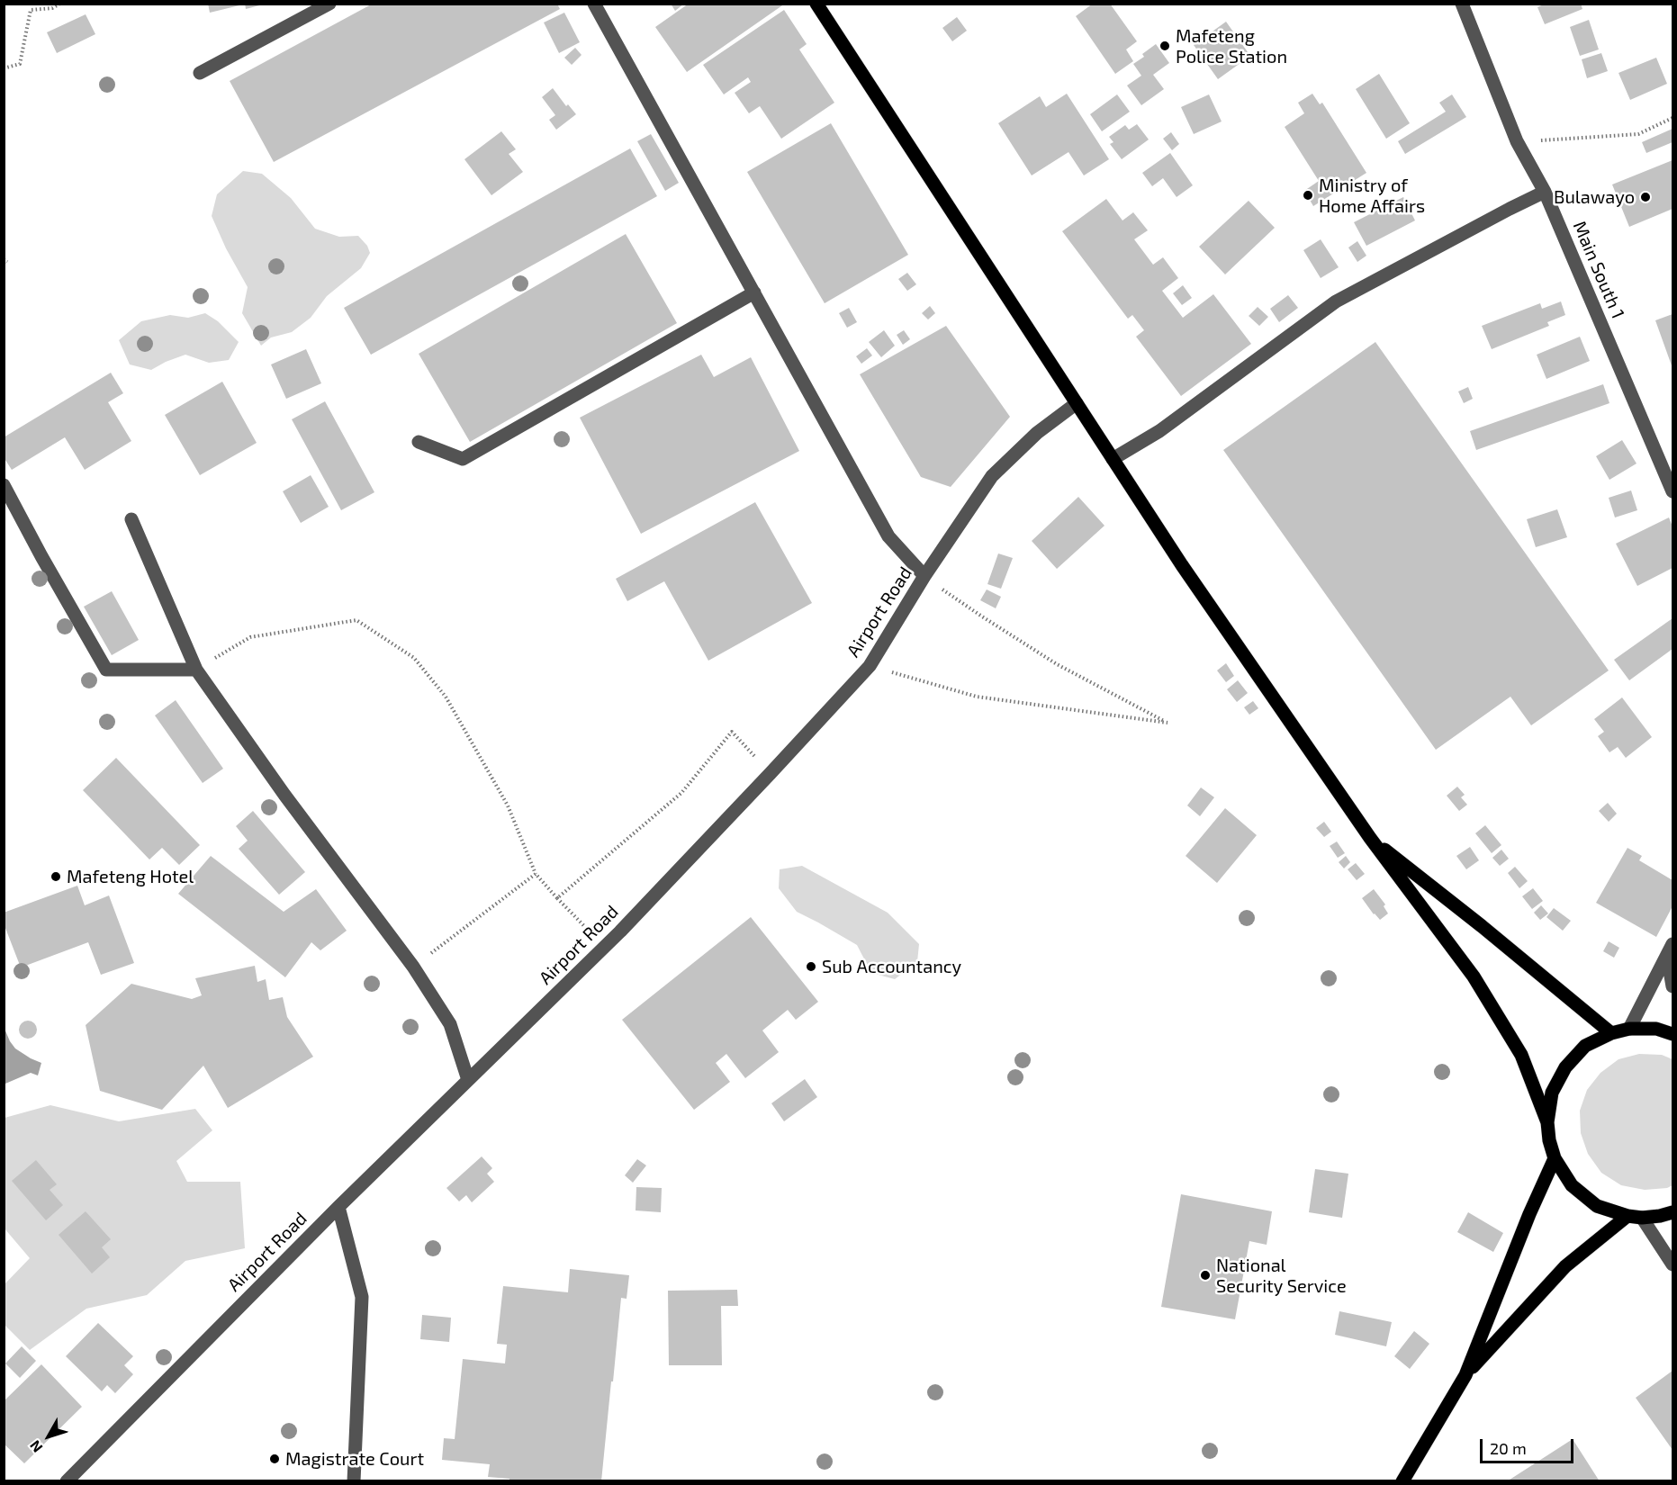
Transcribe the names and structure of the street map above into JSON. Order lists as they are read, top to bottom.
{
  "streets": {
    "street": ["Main South 1", "Airport Road"]
  },
  "places": [
    "Mafeteng Police Station",
    "Ministry of Home Affairs",
    "Bulawayo",
    "Mafeteng Hotel",
    "Sub Accountancy",
    "National Security Service",
    "Magistrate Court"
  ],
  "scale_bar": "20 m",
  "north": "bottom left"
}
